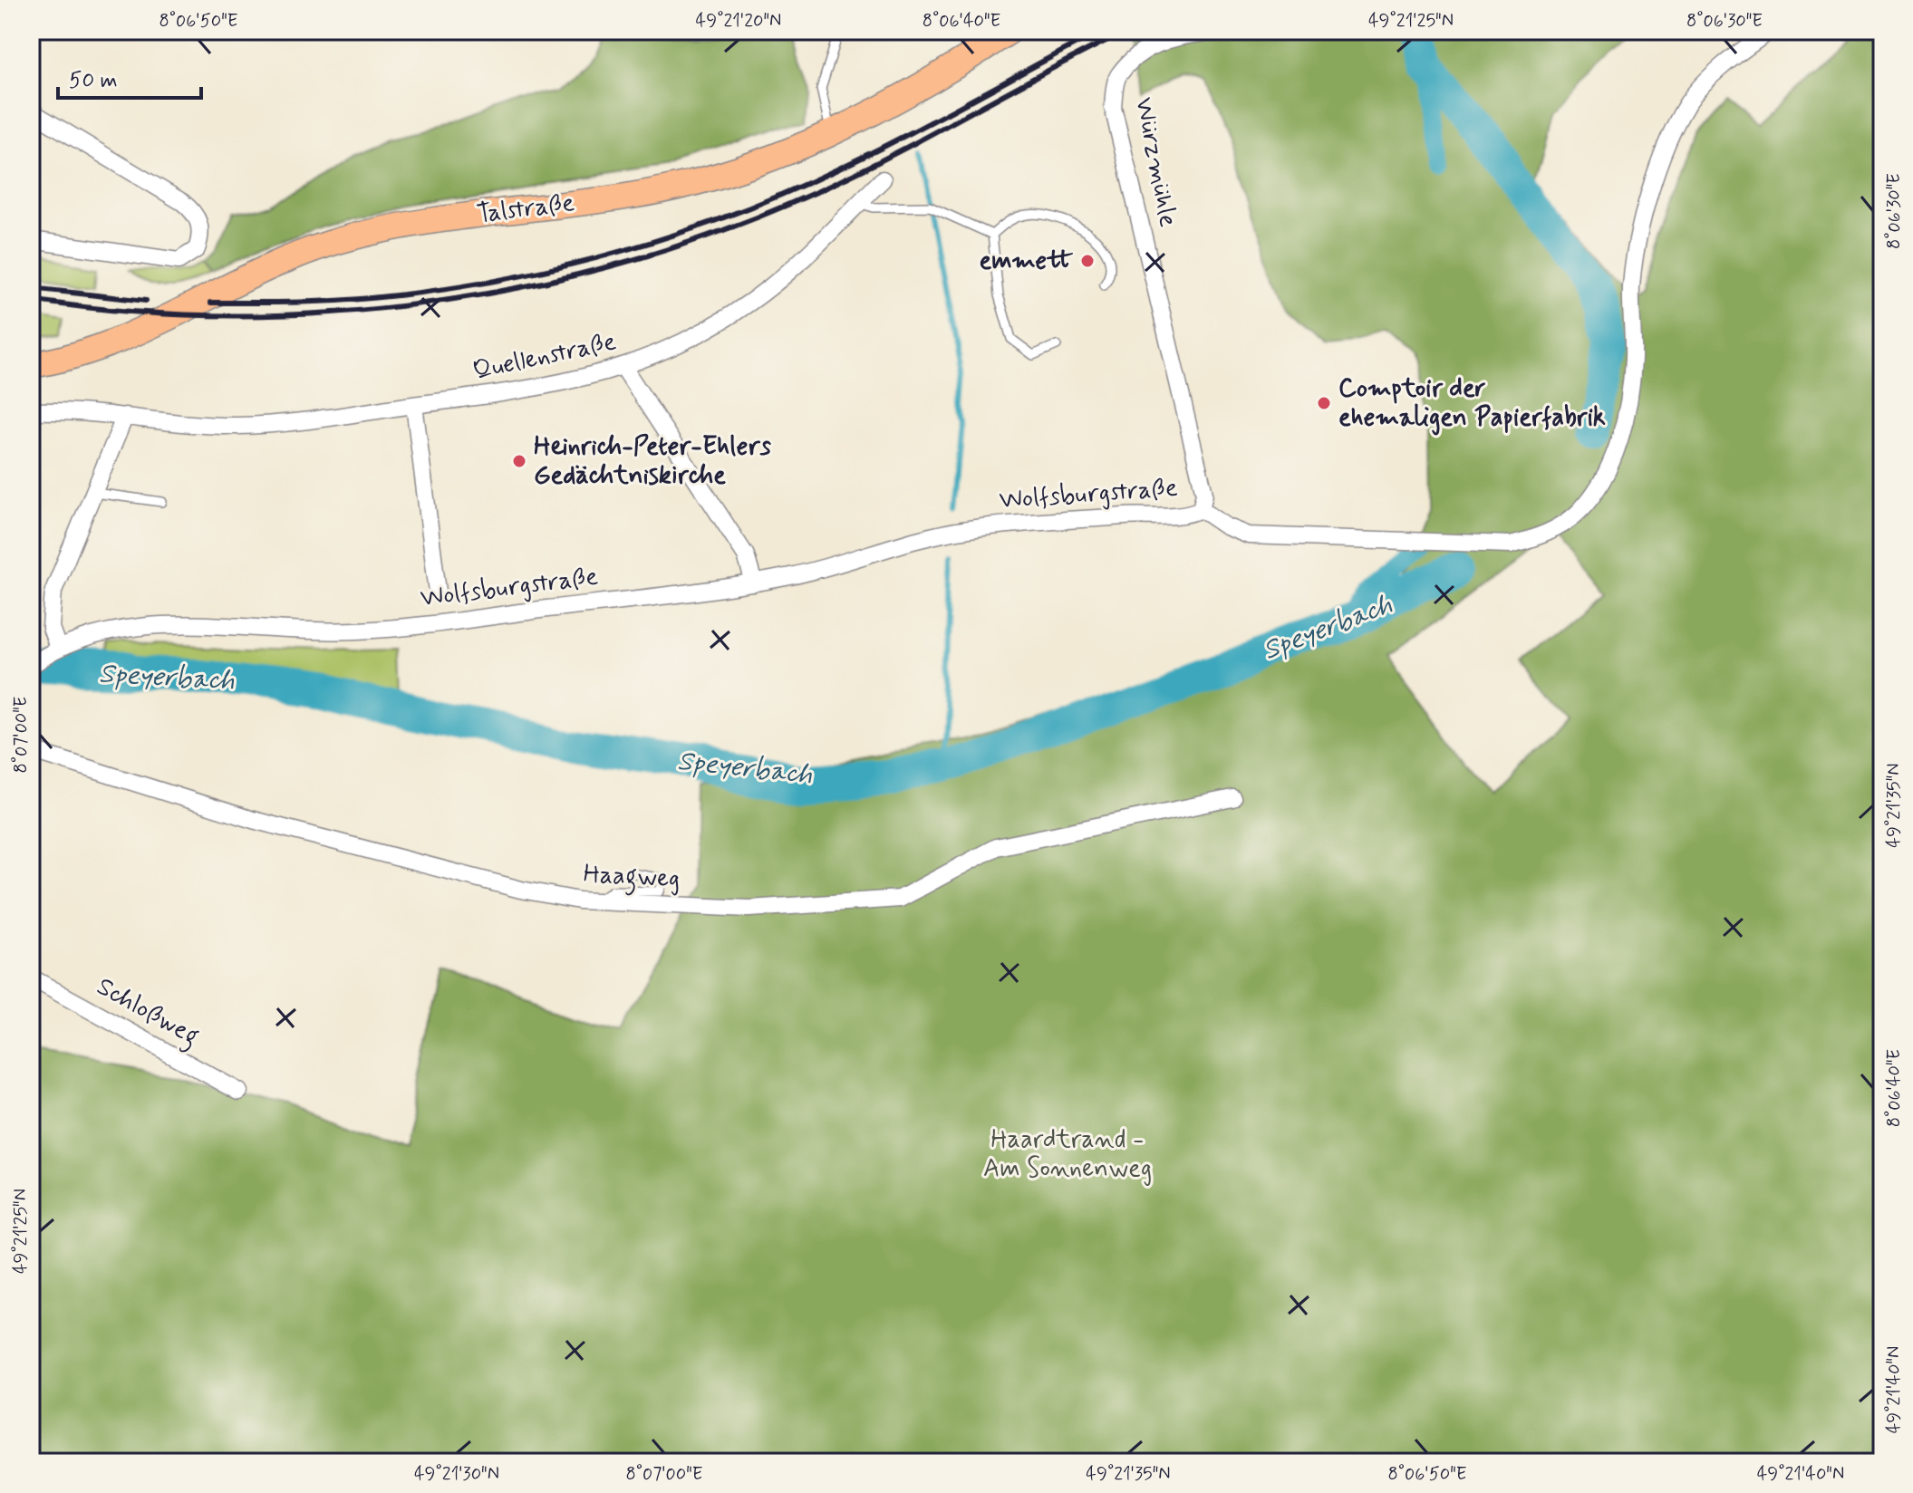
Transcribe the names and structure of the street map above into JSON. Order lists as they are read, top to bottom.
{
  "streets": {
    "main road": ["Talstraße"],
    "street": [
      "Würzmühle",
      "Quellenstraße",
      "Wolfsburgstraße",
      "Haagweg",
      "Schloßweg"
    ]
  },
  "crossings": [
    ["Würzmühle", "Wolfsburgstraße"]
  ],
  "water": ["Speyerbach"],
  "parks": ["Haardtrand - Am Sonnenweg"],
  "places": ["emmett", "Comptoir der ehemaligen Papierfabrik", "Heinrich-Peter-Ehlers Gedächtniskirche"],
  "scale_bar": "50 m",
  "coordinates": [
    "8°06'50\"E",
    "49°21'20\"N",
    "8°06'40\"E",
    "49°21'25\"N",
    "8°06'30\"E",
    "8°07'00\"E",
    "49°21'35\"N",
    "49°21'40\"N",
    "49°21'30\"N"
  ]
}
